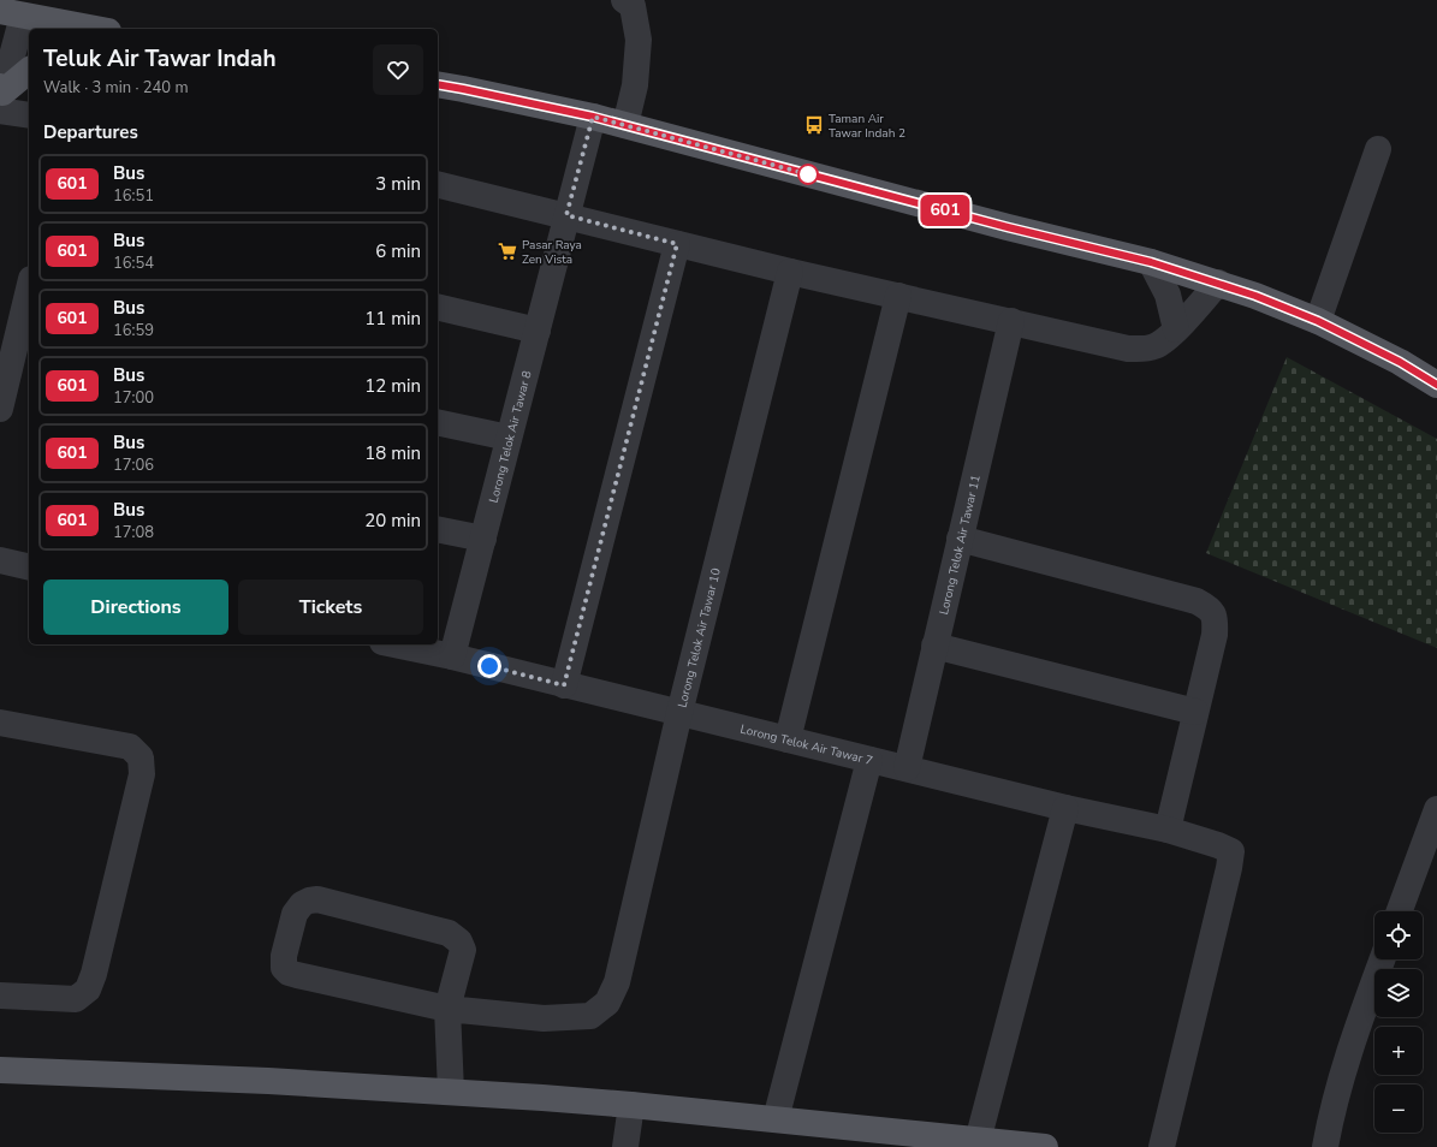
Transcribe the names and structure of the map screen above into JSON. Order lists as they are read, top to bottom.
{
  "streets": {
    "street": [
      "Lorong Telok Air Tawar 8",
      "Lorong Telok Air Tawar 11",
      "Lorong Telok Air Tawar 10",
      "Lorong Telok Air Tawar 7"
    ]
  },
  "crossings": [
    ["Lorong Telok Air Tawar 8", "Lorong Telok Air Tawar 7"],
    ["Lorong Telok Air Tawar 11", "Lorong Telok Air Tawar 7"],
    ["Lorong Telok Air Tawar 10", "Lorong Telok Air Tawar 7"]
  ],
  "places": {
    "bus stop": ["Taman Air Tawar Indah 2"],
    "supermarket": ["Pasar Raya Zen Vista"]
  },
  "lines": ["bus line 601"],
  "page": {
    "on_map": "601",
    "heading": [
      ["Teluk Air Tawar Indah", "Walk · 3 min · 240 m"],
      "Departures"
    ],
    "list": [
      {
        "mark": "601",
        "name": "Bus",
        "note": "16:51",
        "value": "3 min"
      },
      {
        "mark": "601",
        "name": "Bus",
        "note": "16:54",
        "value": "6 min"
      },
      {
        "mark": "601",
        "name": "Bus",
        "note": "16:59",
        "value": "11 min"
      },
      {
        "mark": "601",
        "name": "Bus",
        "note": "17:00",
        "value": "12 min"
      },
      {
        "mark": "601",
        "name": "Bus",
        "note": "17:06",
        "value": "18 min"
      },
      {
        "mark": "601",
        "name": "Bus",
        "note": "17:08",
        "value": "20 min"
      }
    ],
    "buttons": ["Directions", "Tickets"],
    "map_buttons": ["+", "−"]
  }
}
